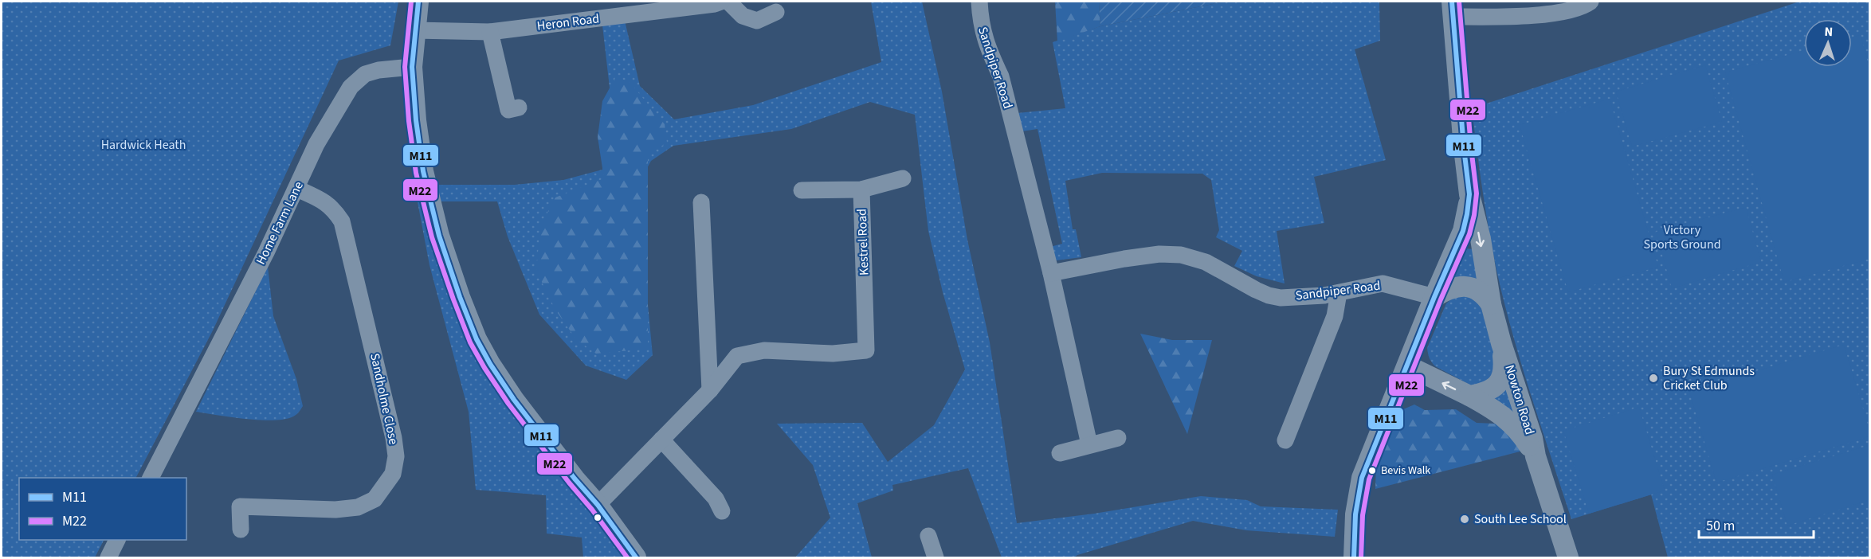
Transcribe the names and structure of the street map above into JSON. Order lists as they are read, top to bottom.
{
  "streets": {
    "street": [
      "Heron Road",
      "Sandpiper Road",
      "Home Farm Lane",
      "Kestrel Road",
      "Sandholme Close",
      "Nowton Road"
    ]
  },
  "crossings": [
    ["Sandpiper Road", "Nowton Road"],
    ["Home Farm Lane", "Sandholme Close"]
  ],
  "parks": ["Hardwick Heath", "Victory Sports Ground"],
  "places": ["Bury St Edmunds Cricket Club", "Bevis Walk", "South Lee School"],
  "lines": ["transit line M11", "transit line M22"],
  "legend": ["M11", "M22"],
  "scale_bar": "50 m",
  "north": "top"
}
